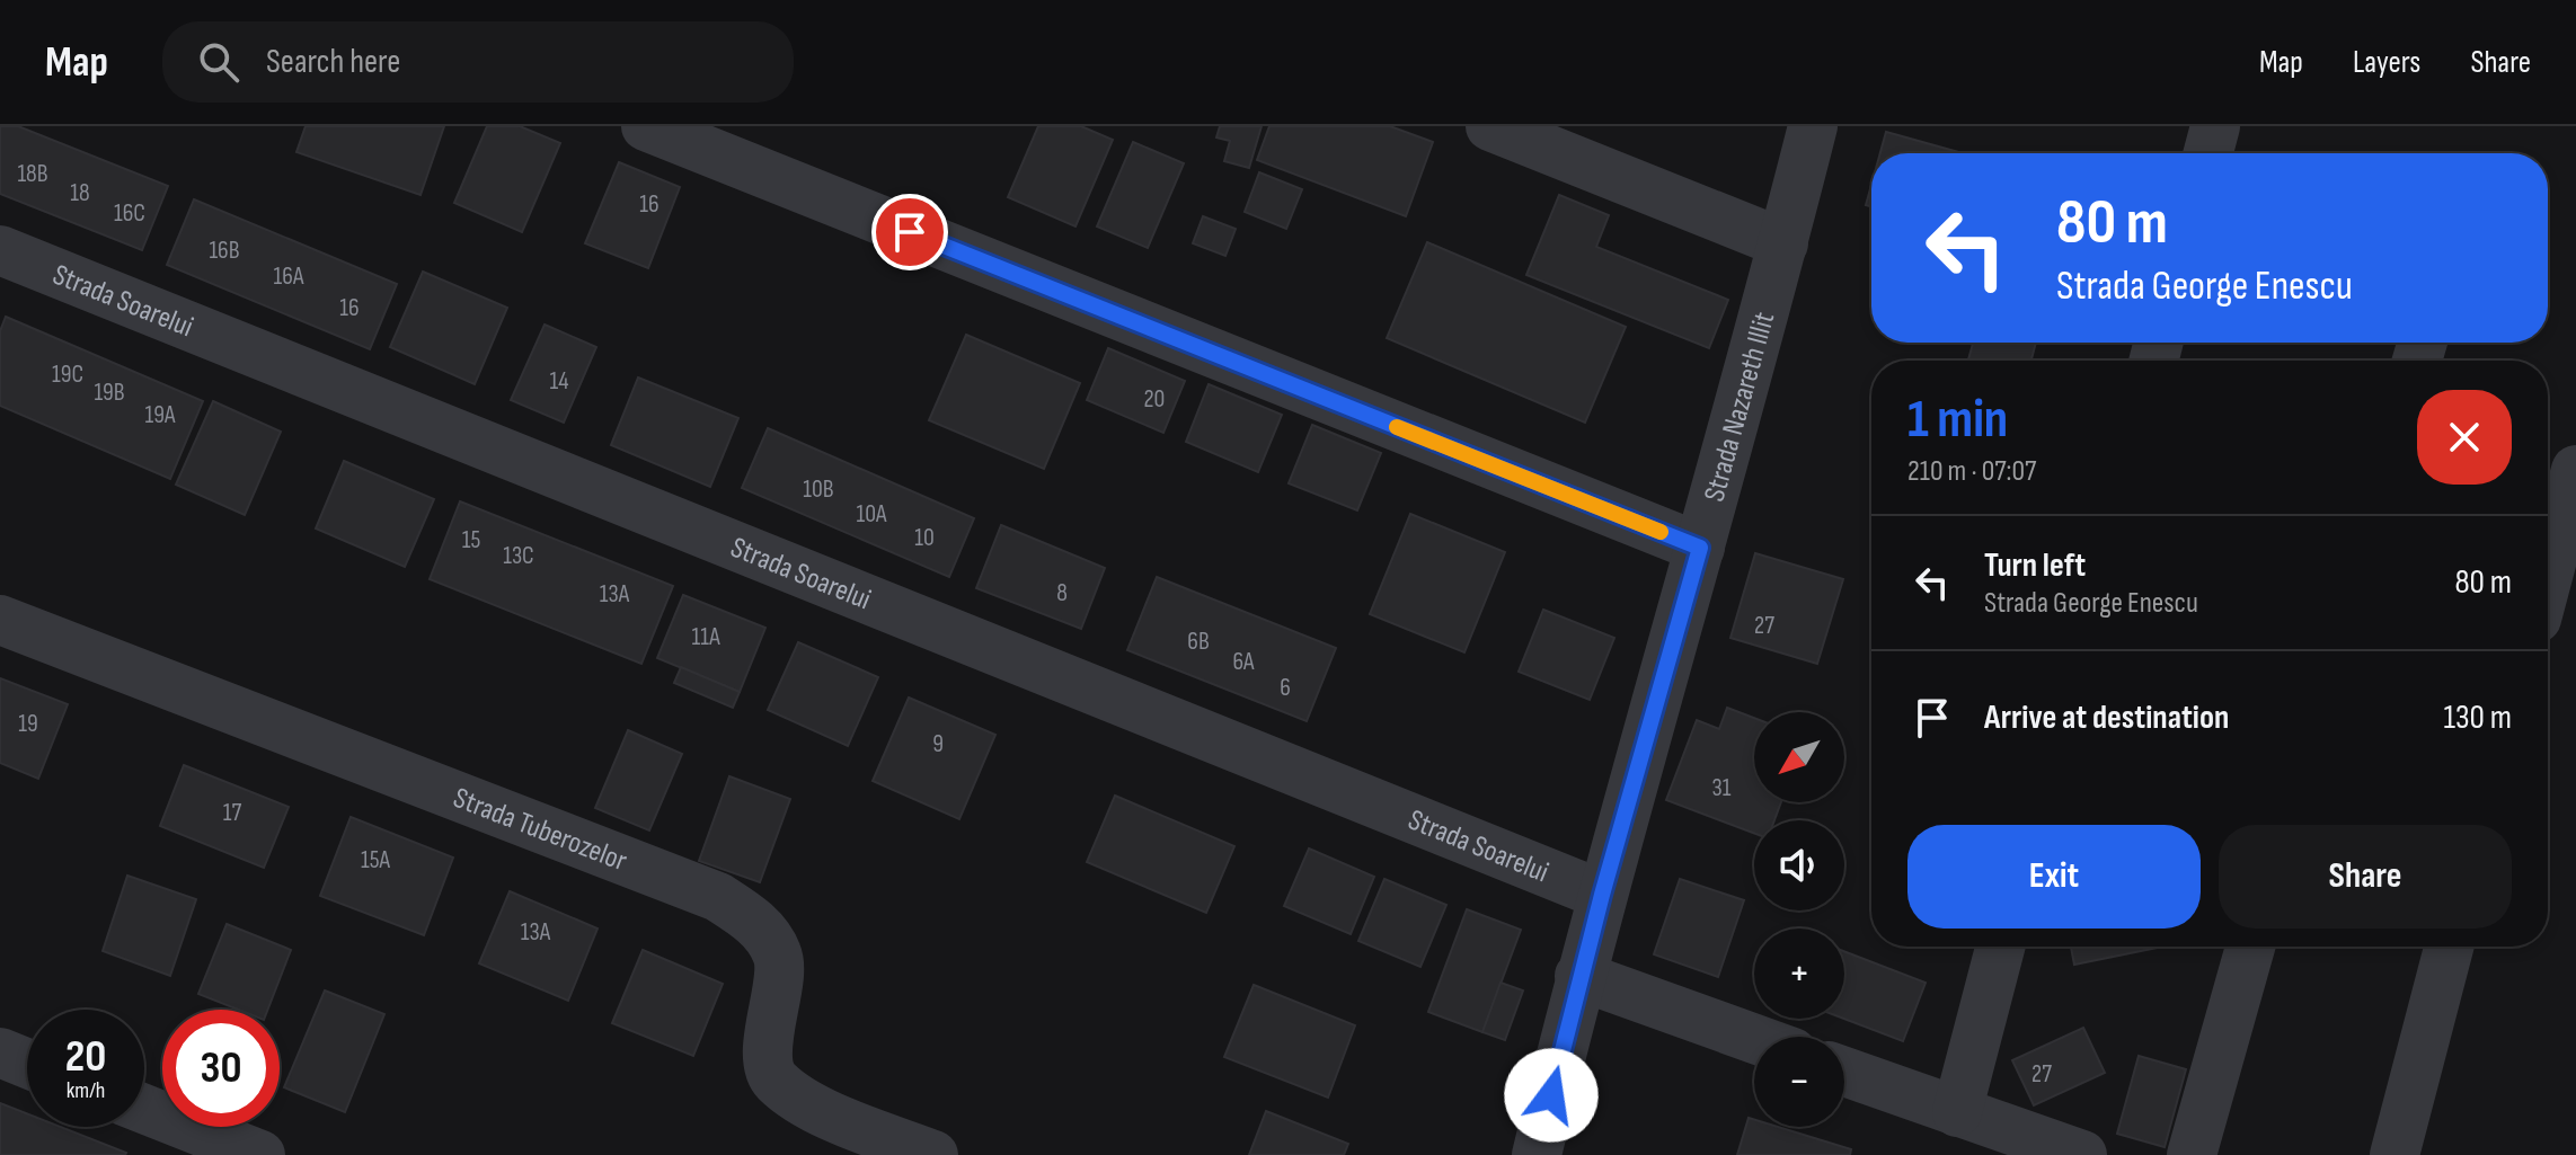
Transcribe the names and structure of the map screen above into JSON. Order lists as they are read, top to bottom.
{
  "streets": {
    "street": ["Strada Soarelui", "Strada Nazareth Illit", "Strada Tuberozelor"]
  },
  "crossings": [
    ["Strada Soarelui", "Strada Nazareth Illit"]
  ],
  "house_numbers": [
    "18B",
    "18",
    "16",
    "16C",
    "16B",
    "16A",
    "16",
    "19C",
    "14",
    "19B",
    "20",
    "19A",
    "10B",
    "10A",
    "10",
    "15",
    "13C",
    "8",
    "13A",
    "27",
    "11A",
    "6B",
    "6A",
    "6",
    "19",
    "9",
    "31",
    "17",
    "15A",
    "13A",
    "27"
  ],
  "north": "bottom left",
  "page": {
    "header": "Map",
    "search": "Search here",
    "nav": ["Map", "Layers", "Share"],
    "turn": ["80 m", "Strada George Enescu"],
    "heading": ["1 min", "210 m · 07:07"],
    "list": [
      {
        "name": "Turn left",
        "note": "Strada George Enescu",
        "value": "80 m"
      },
      {
        "name": "Arrive at destination",
        "value": "130 m"
      }
    ],
    "map_buttons": ["+", "−"],
    "buttons": ["Exit", "Share"],
    "speed": "20 km/h",
    "limit": "30"
  }
}
